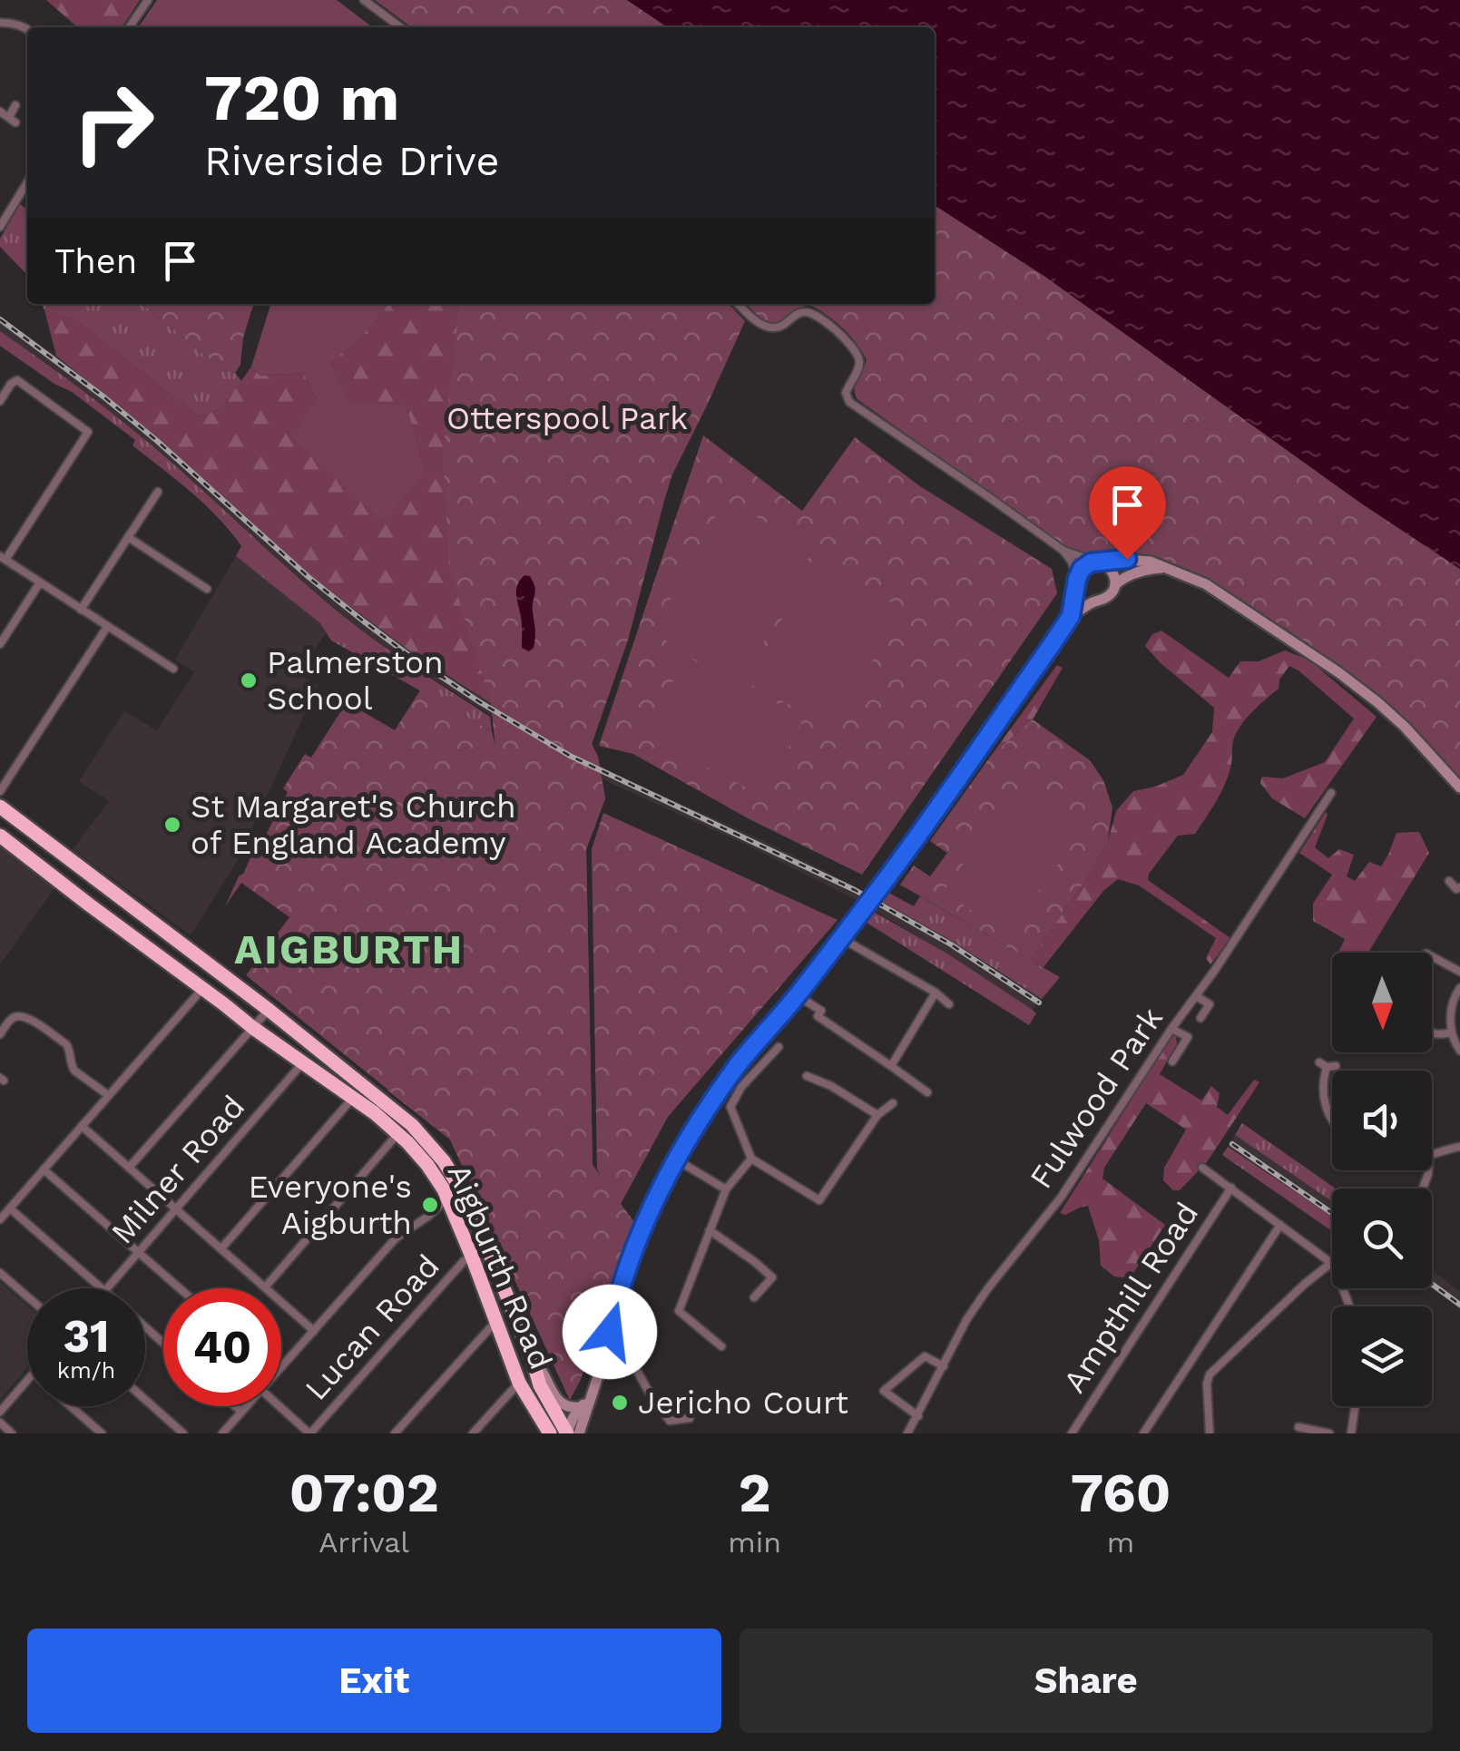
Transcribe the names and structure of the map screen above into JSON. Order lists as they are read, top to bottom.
{
  "streets": {
    "highway": ["Aigburth Road"],
    "street": [
      "Fulwood Park",
      "Milner Road",
      "Ampthill Road",
      "Lucan Road"
    ]
  },
  "crossings": [
    ["Milner Road", "Aigburth Road"],
    ["Aigburth Road", "Lucan Road"]
  ],
  "districts": ["AIGBURTH"],
  "parks": ["Otterspool Park"],
  "places": [
    "Palmerston School",
    "St Margaret's Church of England Academy",
    "Everyone's Aigburth",
    "Jericho Court"
  ],
  "north": "bottom",
  "page": {
    "turn": ["720 m", "Riverside Drive"],
    "then": "Then",
    "speed": "31 km/h",
    "limit": "40",
    "eta": [
      "07:02",
      "Arrival",
      "2",
      "min",
      "760",
      "m"
    ],
    "buttons": ["Exit", "Share"]
  }
}
